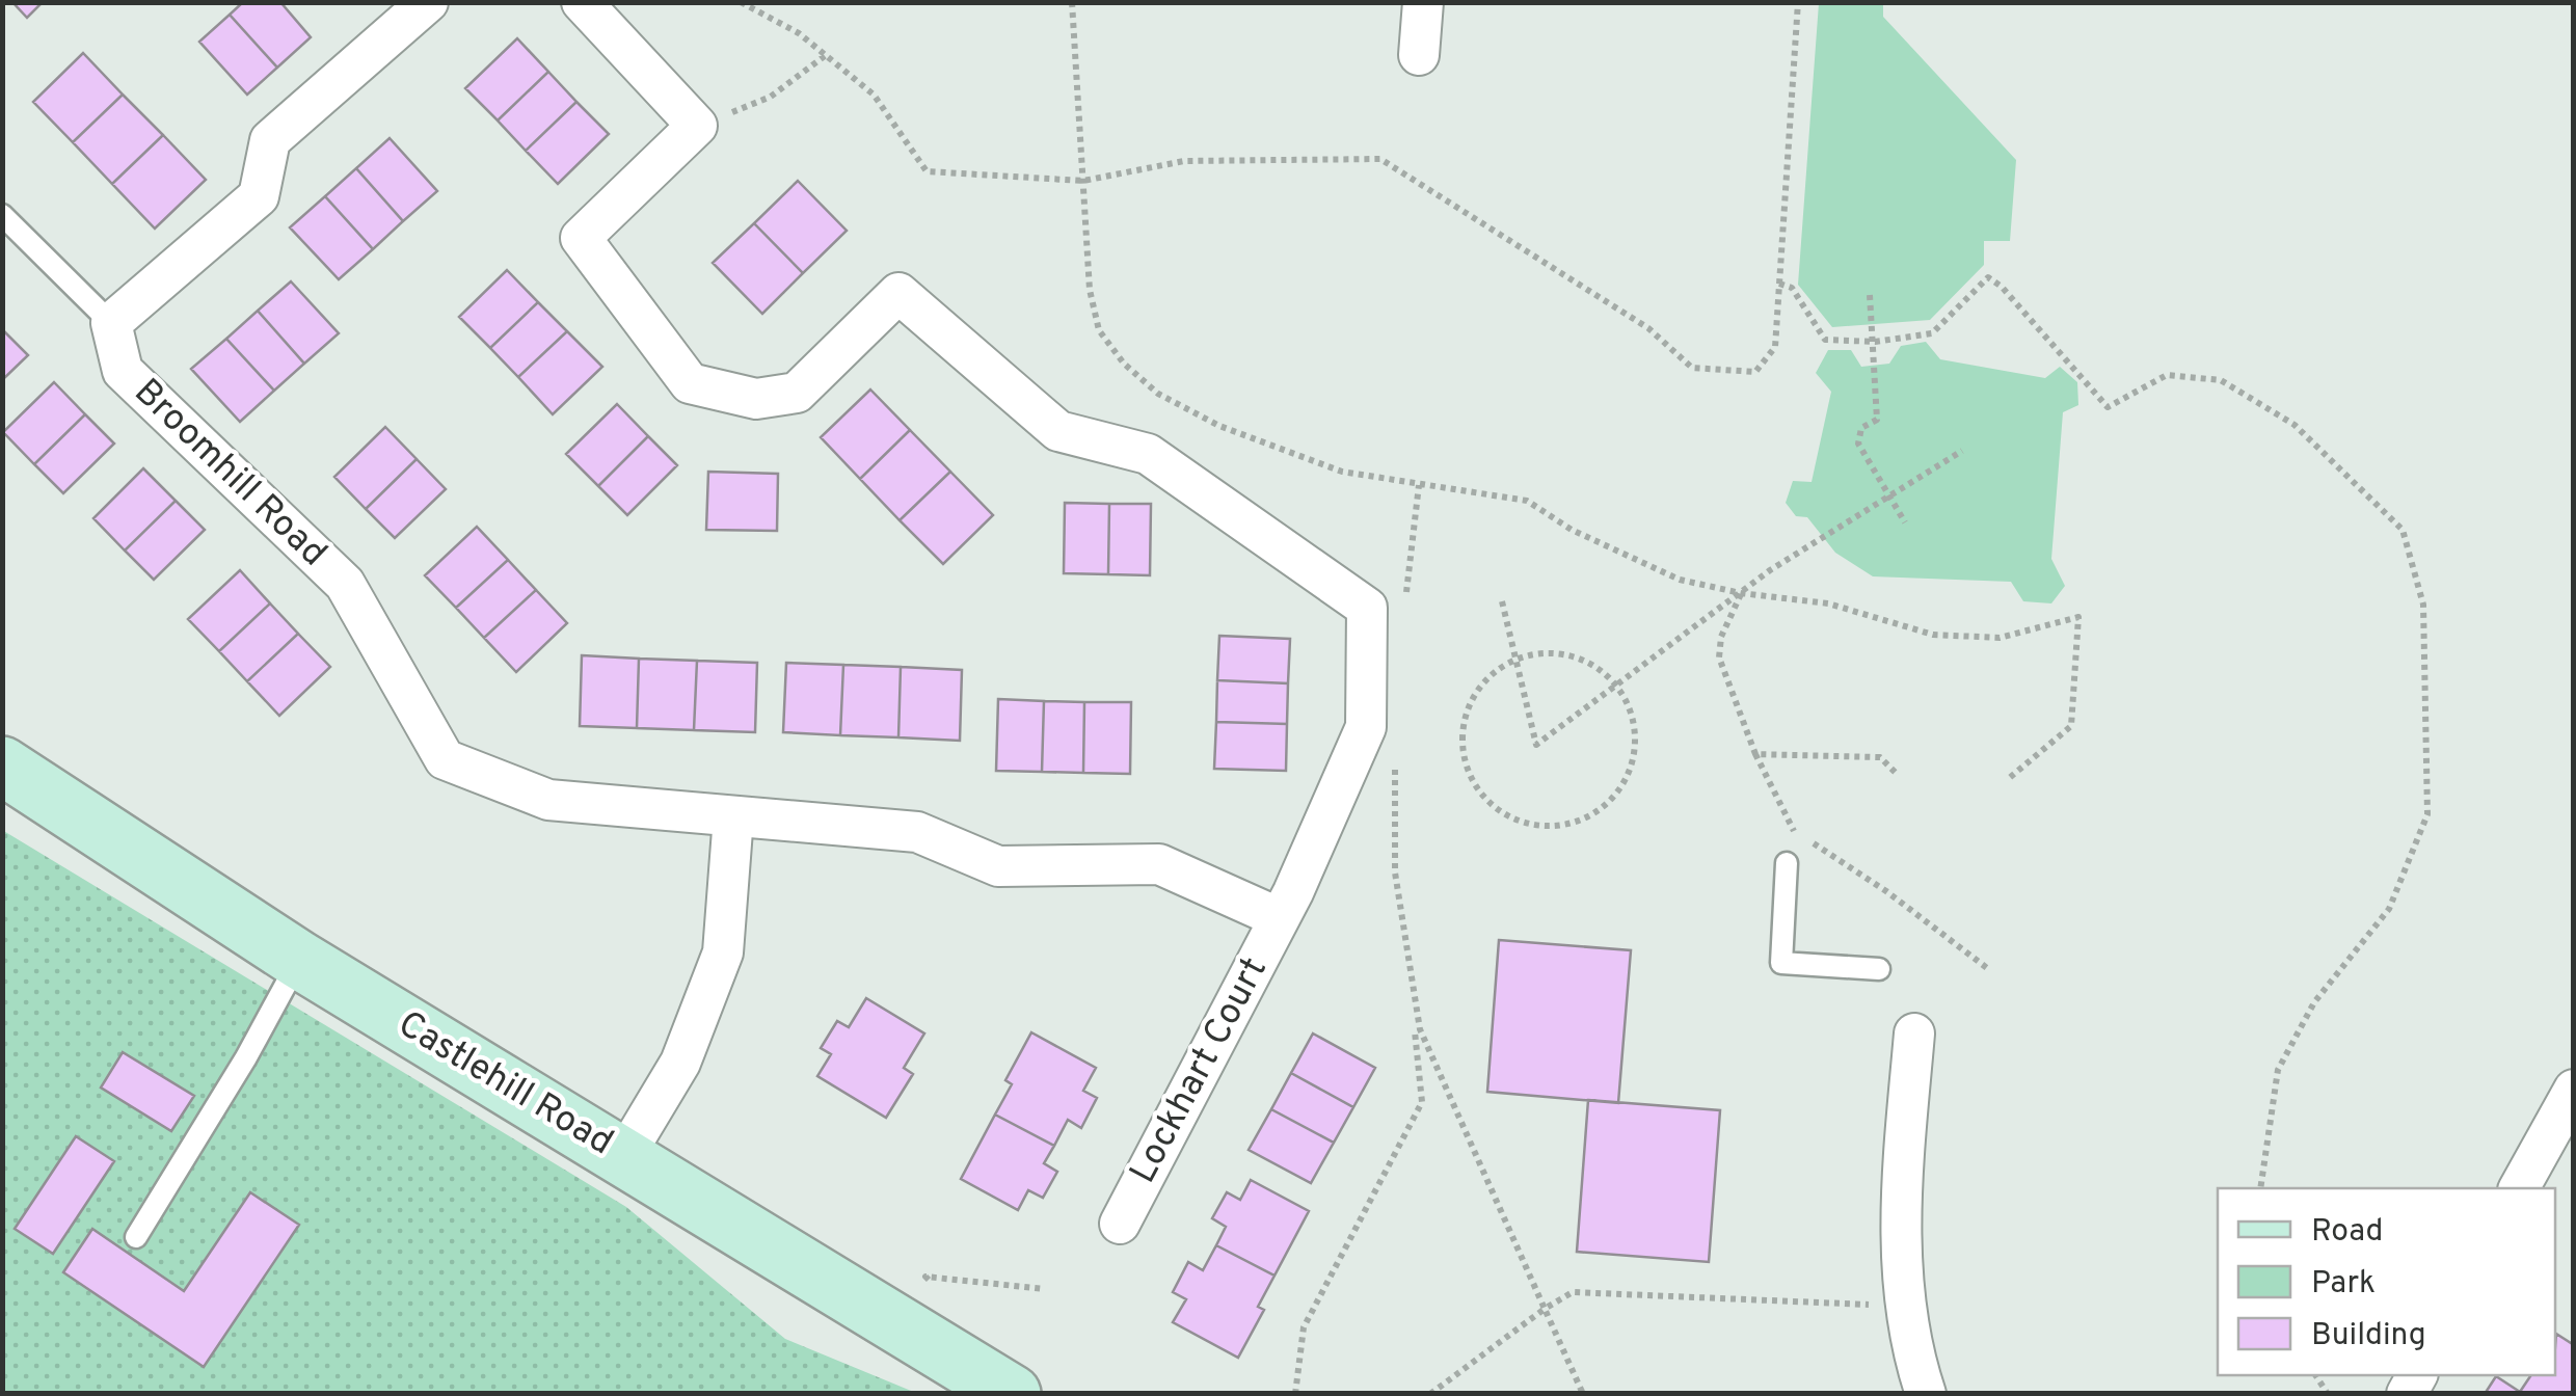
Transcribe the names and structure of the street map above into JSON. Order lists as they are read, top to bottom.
{
  "streets": {
    "main road": ["Castlehill Road"],
    "street": ["Broomhill Road", "Lockhart Court"]
  },
  "crossings": [
    ["Broomhill Road", "Lockhart Court"]
  ],
  "legend": ["Road", "Park", "Building"]
}
